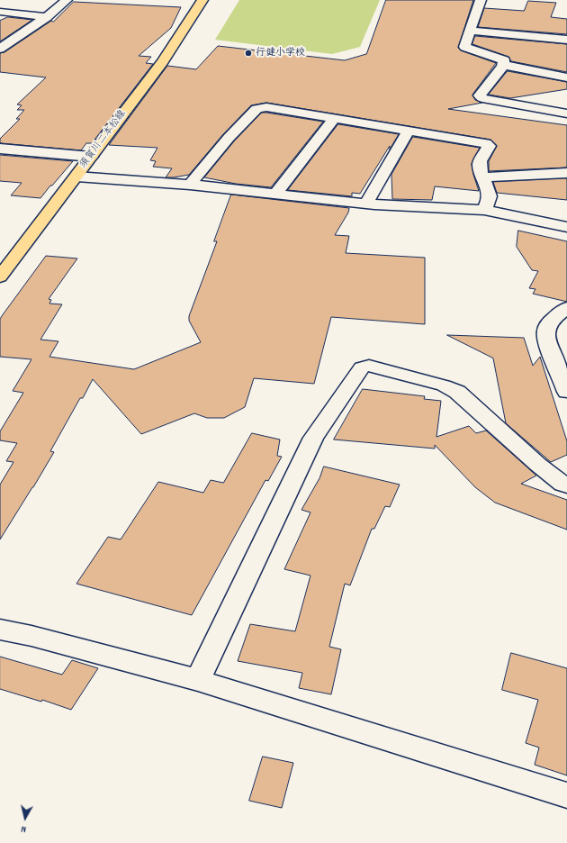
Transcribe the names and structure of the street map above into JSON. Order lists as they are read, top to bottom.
{
  "streets": {
    "main road": ["須賀川二本松線"]
  },
  "places": ["行健小学校"],
  "north": "bottom"
}
